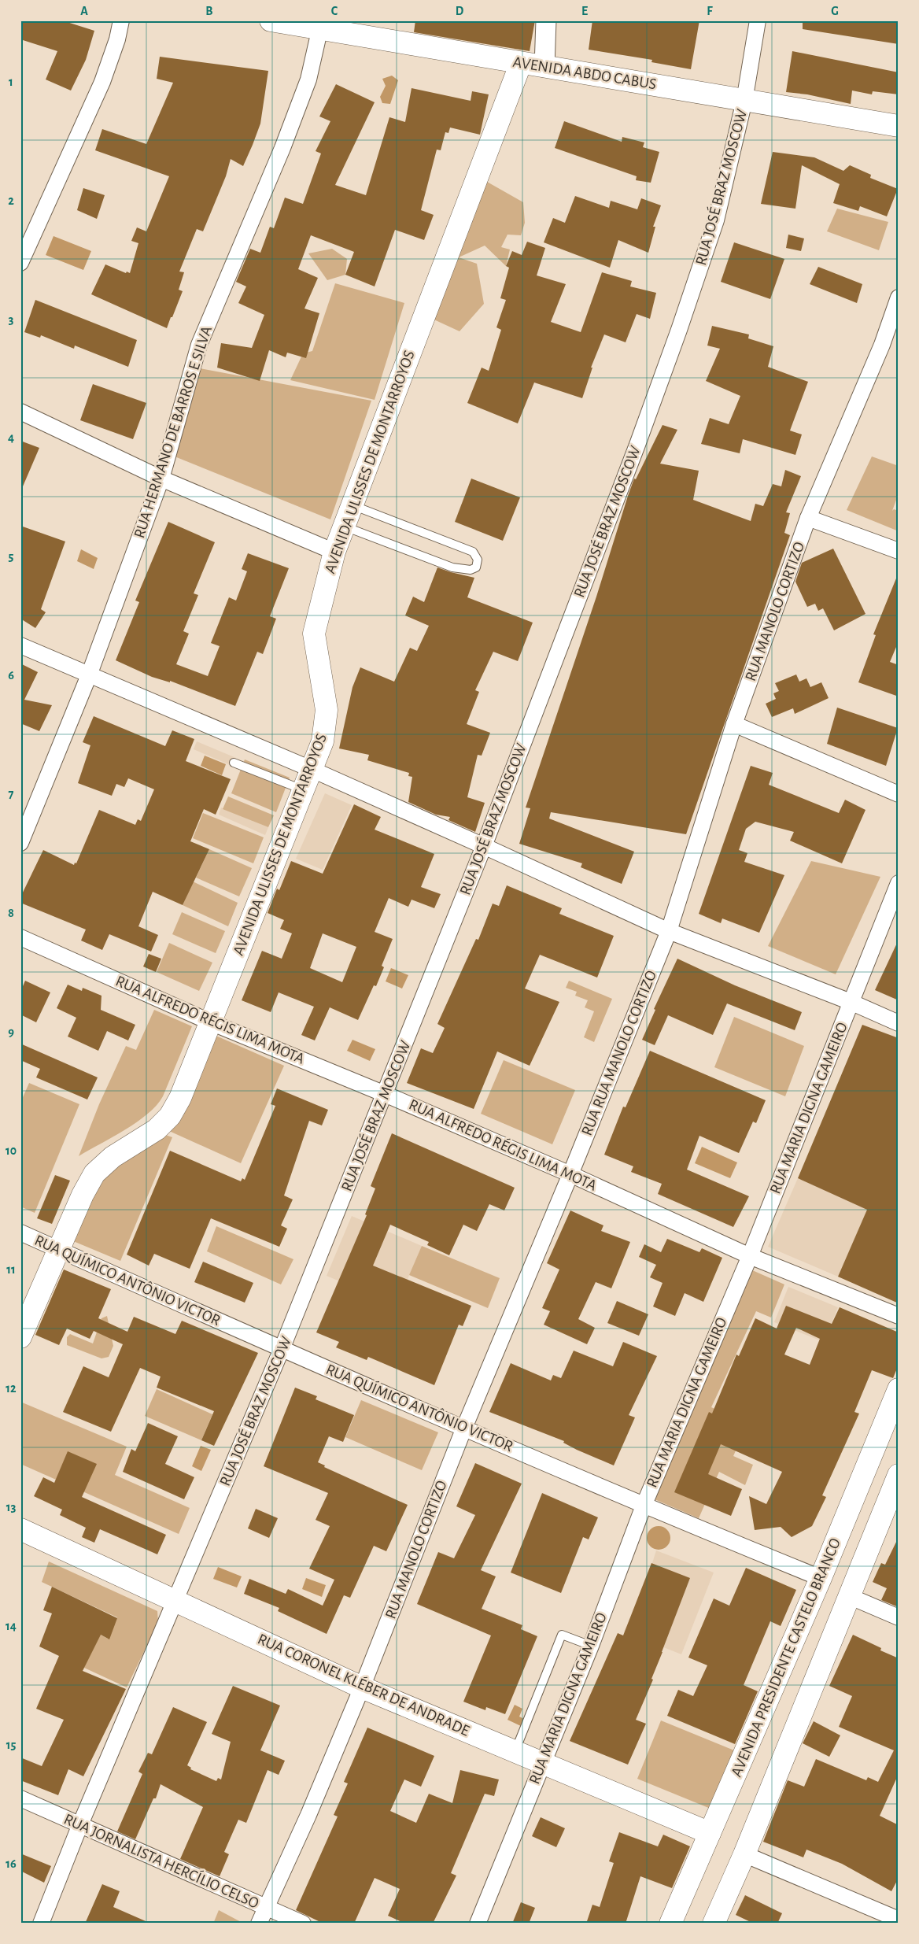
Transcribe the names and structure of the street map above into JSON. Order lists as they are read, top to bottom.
{
  "streets": {
    "main road": [
      "AVENIDA ABDO CABUS",
      "AVENIDA ULISSES DE MONTARROYOS",
      "AVENIDA PRESIDENTE CASTELO BRANCO",
      "RUA CORONEL KLÉBER DE ANDRADE"
    ],
    "street": [
      "RUA JOSÉ BRAZ MOSCOW",
      "RUA HERMANO DE BARROS E SILVA",
      "RUA MANOLO CORTIZO",
      "RUA ALFREDO RÉGIS LIMA MOTA",
      "RUA RUA MANOLO CORTIZO",
      "RUA MARIA DIGNA GAMEIRO",
      "RUA QUÍMICO ANTÔNIO VICTOR",
      "RUA JORNALISTA HERCÍLIO CELSO"
    ]
  },
  "crossings": [
    ["AVENIDA ABDO CABUS", "RUA JOSÉ BRAZ MOSCOW"],
    ["AVENIDA ABDO CABUS", "RUA HERMANO DE BARROS E SILVA"],
    ["AVENIDA ABDO CABUS", "AVENIDA ULISSES DE MONTARROYOS"],
    ["RUA JOSÉ BRAZ MOSCOW", "RUA ALFREDO RÉGIS LIMA MOTA"],
    ["RUA JOSÉ BRAZ MOSCOW", "RUA QUÍMICO ANTÔNIO VICTOR"],
    ["RUA JOSÉ BRAZ MOSCOW", "RUA CORONEL KLÉBER DE ANDRADE"],
    ["RUA JOSÉ BRAZ MOSCOW", "RUA JORNALISTA HERCÍLIO CELSO"],
    ["AVENIDA ULISSES DE MONTARROYOS", "RUA ALFREDO RÉGIS LIMA MOTA"],
    ["AVENIDA ULISSES DE MONTARROYOS", "RUA QUÍMICO ANTÔNIO VICTOR"],
    ["RUA MANOLO CORTIZO", "RUA ALFREDO RÉGIS LIMA MOTA"],
    ["RUA MANOLO CORTIZO", "RUA RUA MANOLO CORTIZO"],
    ["RUA MANOLO CORTIZO", "RUA QUÍMICO ANTÔNIO VICTOR"],
    ["RUA MANOLO CORTIZO", "RUA CORONEL KLÉBER DE ANDRADE"],
    ["RUA MANOLO CORTIZO", "RUA JORNALISTA HERCÍLIO CELSO"],
    ["RUA ALFREDO RÉGIS LIMA MOTA", "RUA RUA MANOLO CORTIZO"],
    ["RUA ALFREDO RÉGIS LIMA MOTA", "RUA MARIA DIGNA GAMEIRO"],
    ["RUA MARIA DIGNA GAMEIRO", "RUA QUÍMICO ANTÔNIO VICTOR"],
    ["RUA MARIA DIGNA GAMEIRO", "RUA CORONEL KLÉBER DE ANDRADE"],
    ["RUA QUÍMICO ANTÔNIO VICTOR", "AVENIDA PRESIDENTE CASTELO BRANCO"],
    ["AVENIDA PRESIDENTE CASTELO BRANCO", "RUA CORONEL KLÉBER DE ANDRADE"]
  ],
  "grid": {
    "columns": [
      "A",
      "B",
      "C",
      "D",
      "E",
      "F",
      "G"
    ],
    "rows": [
      "1",
      "2",
      "3",
      "4",
      "5",
      "6",
      "7",
      "8",
      "9",
      "10",
      "11",
      "12",
      "13",
      "14",
      "15",
      "16"
    ]
  }
}
